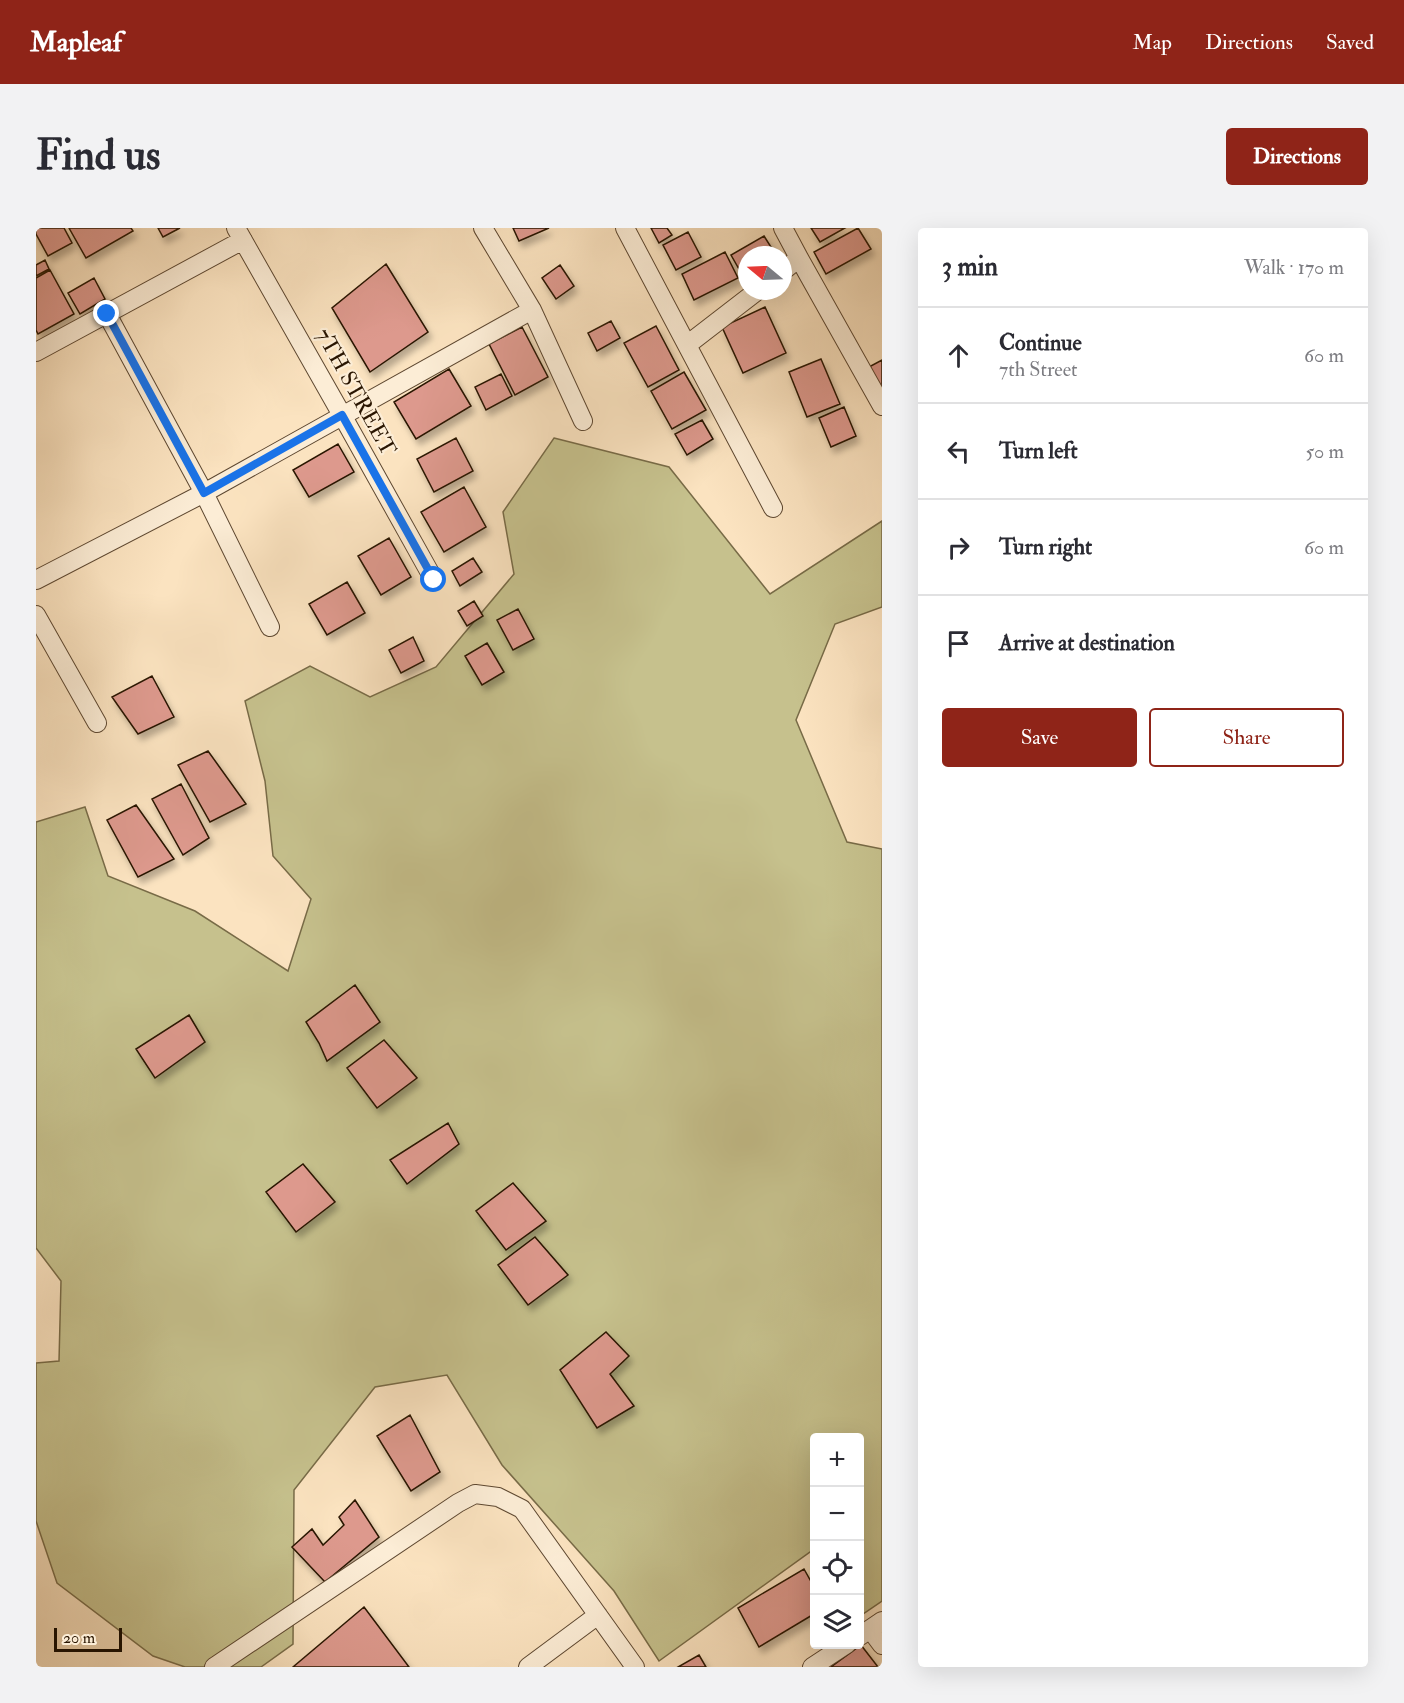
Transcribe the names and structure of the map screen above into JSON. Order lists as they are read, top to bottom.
{
  "streets": {
    "street": ["7TH STREET"]
  },
  "scale_bar": "20 m",
  "north": "left",
  "page": {
    "header": "Mapleaf",
    "nav": ["Map", "Directions", "Saved"],
    "buttons": [
      "Directions",
      ["Save", "Share"]
    ],
    "title": "Find us",
    "heading": ["3 min", "Walk · 170 m"],
    "list": [
      ["Continue", "7th Street", "60 m"],
      ["Turn left", "50 m"],
      ["Turn right", "60 m"],
      "Arrive at destination"
    ],
    "map_buttons": ["+", "−"],
    "scale": "20 m"
  }
}
